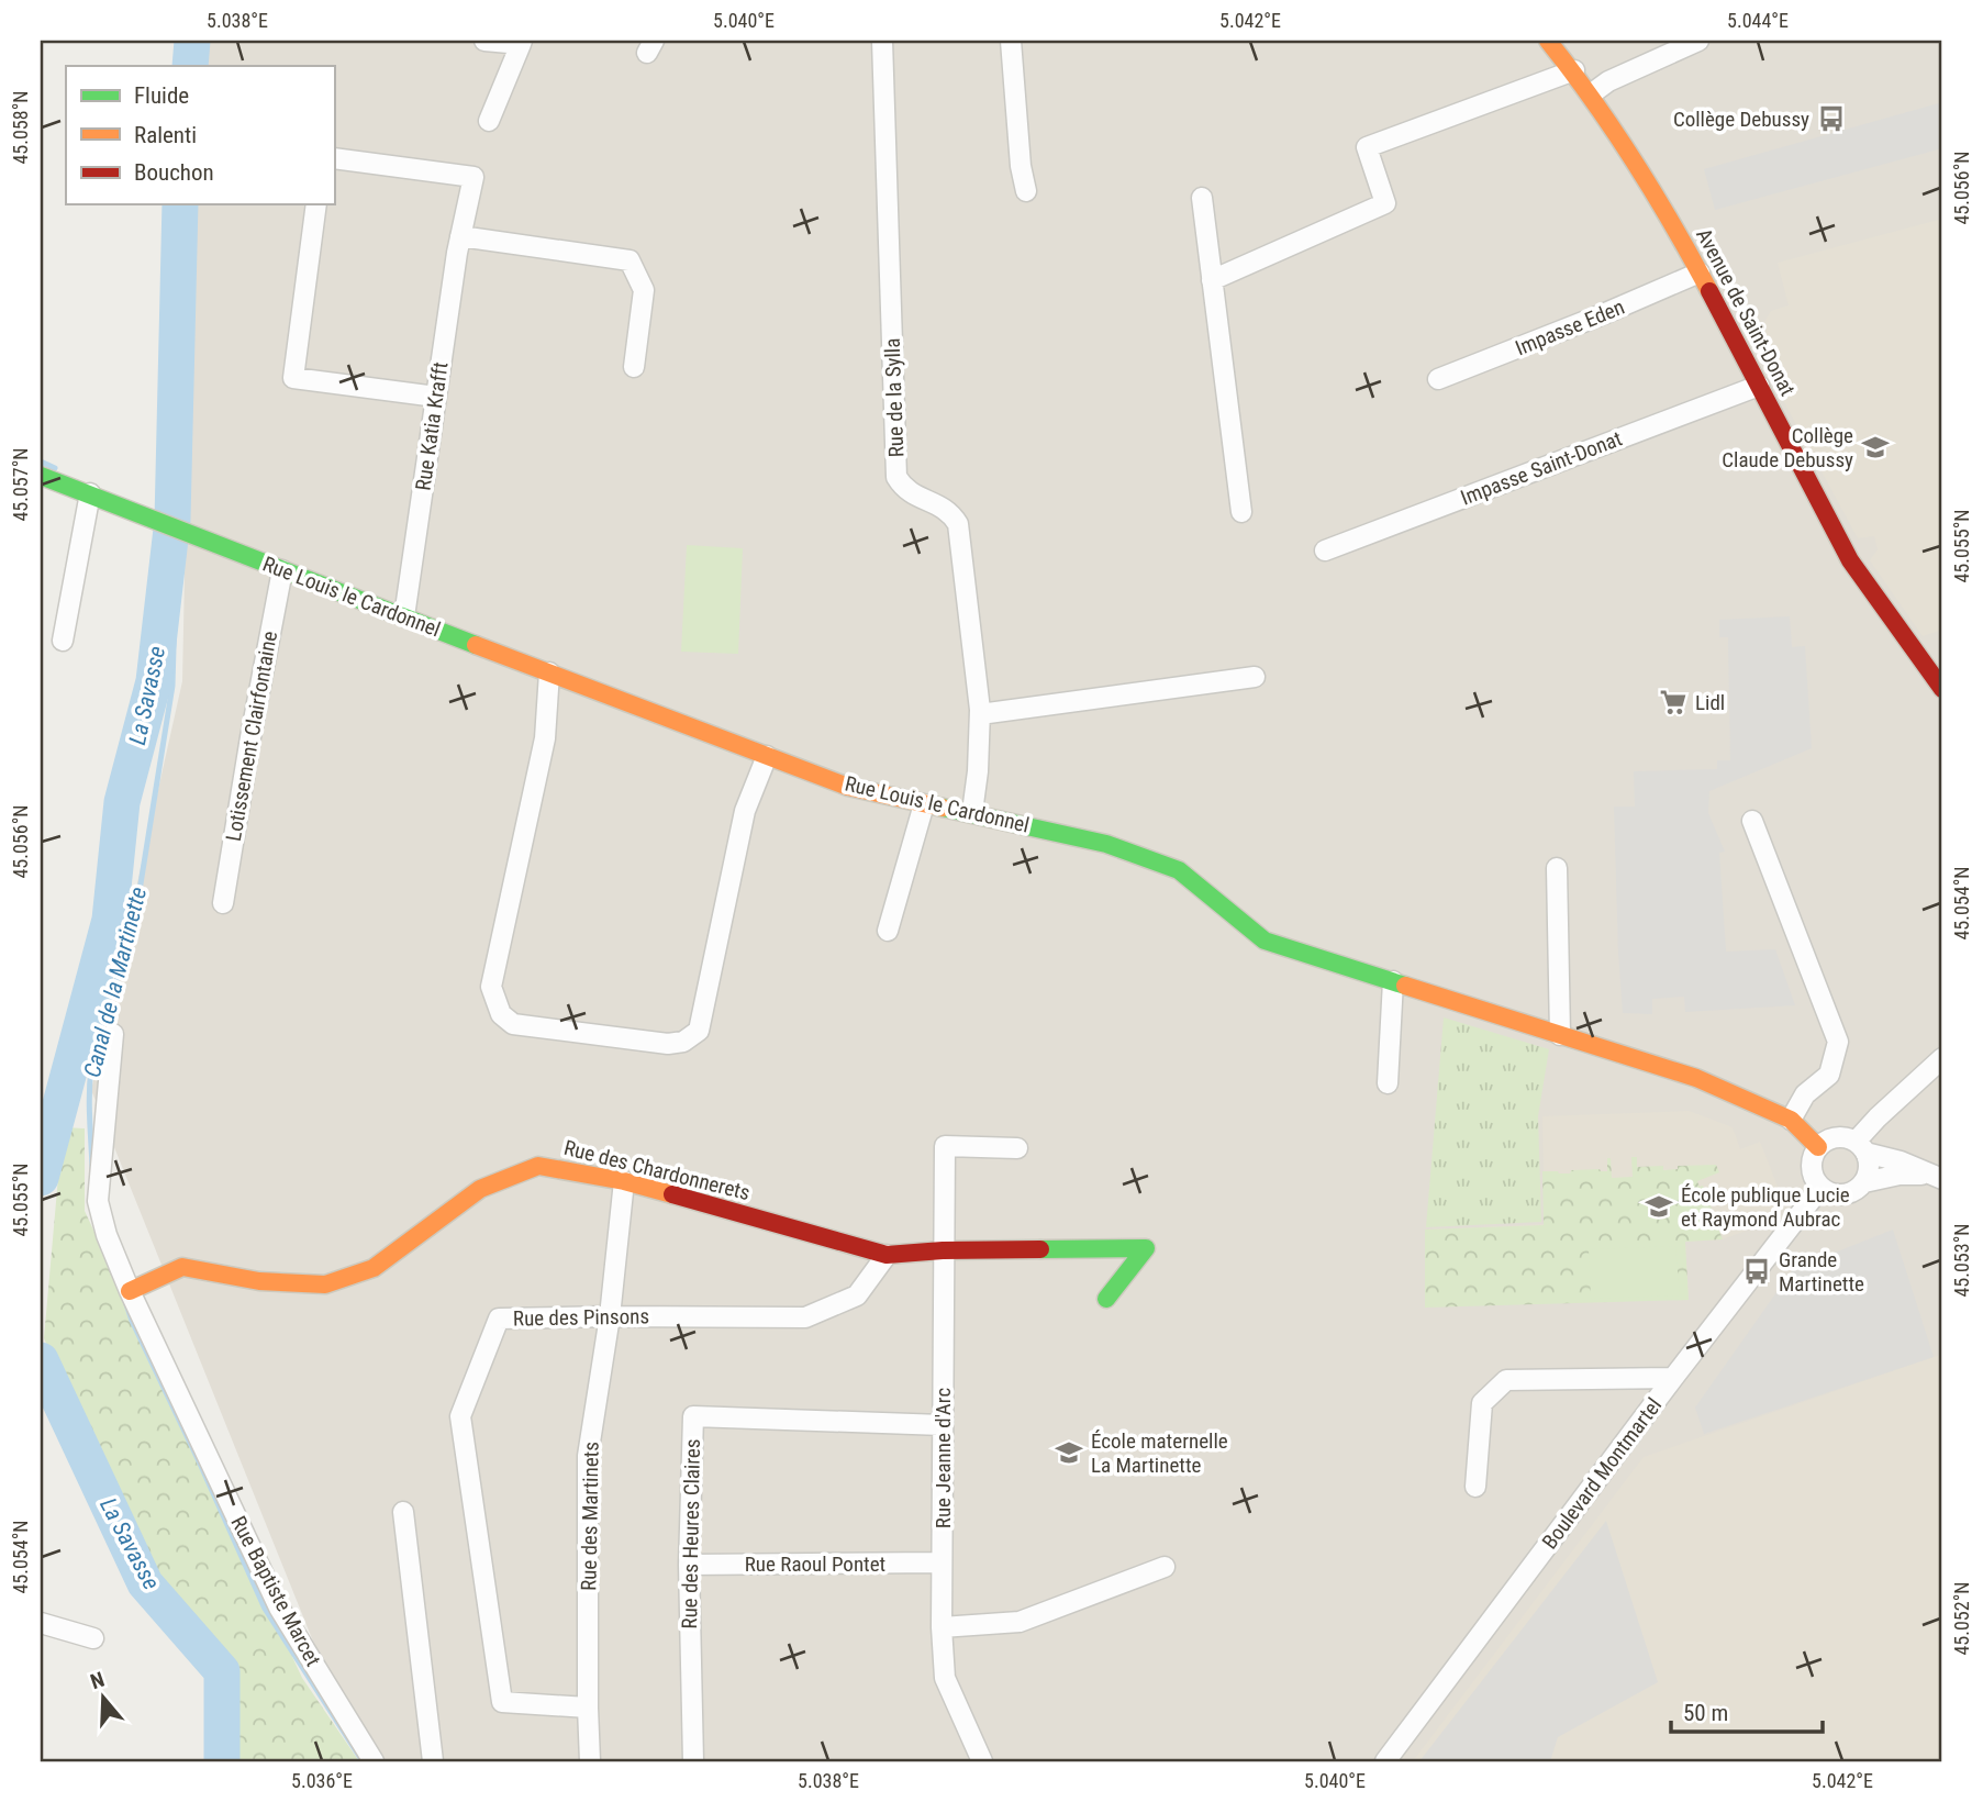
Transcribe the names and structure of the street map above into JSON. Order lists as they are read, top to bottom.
{
  "streets": {
    "street": [
      "Avenue de Saint-Donat",
      "Impasse Eden",
      "Rue de la Sylla",
      "Rue Katia Krafft",
      "Impasse Saint-Donat",
      "Rue Louis le Cardonnel",
      "Lotissement Clairfontaine",
      "Rue des Chardonnerets",
      "Rue des Pinsons",
      "Rue Jeanne d'Arc",
      "Boulevard Montmartel",
      "Rue des Martinets",
      "Rue des Heures Claires",
      "Rue Raoul Pontet",
      "Rue Baptiste Marcet"
    ]
  },
  "crossings": [
    ["Avenue de Saint-Donat", "Impasse Eden"],
    ["Avenue de Saint-Donat", "Impasse Saint-Donat"],
    ["Rue de la Sylla", "Rue Louis le Cardonnel"],
    ["Rue Katia Krafft", "Rue Louis le Cardonnel"],
    ["Rue Louis le Cardonnel", "Lotissement Clairfontaine"],
    ["Rue Louis le Cardonnel", "Boulevard Montmartel"],
    ["Rue des Chardonnerets", "Rue des Pinsons"],
    ["Rue des Chardonnerets", "Rue Jeanne d'Arc"],
    ["Rue des Chardonnerets", "Rue des Martinets"],
    ["Rue des Chardonnerets", "Rue Baptiste Marcet"],
    ["Rue des Pinsons", "Rue des Martinets"],
    ["Rue Jeanne d'Arc", "Rue des Heures Claires"],
    ["Rue Jeanne d'Arc", "Rue Raoul Pontet"],
    ["Rue des Heures Claires", "Rue Raoul Pontet"]
  ],
  "water": ["La Savasse", "Canal de la Martinette"],
  "places": {
    "bus stop": ["Collège Debussy", "Grande Martinette"],
    "school or university": ["Collège Claude Debussy", "École publique Lucie et Raymond Aubrac", "École maternelle La Martinette"],
    "supermarket": ["Lidl"]
  },
  "legend": ["Fluide", "Ralenti", "Bouchon"],
  "scale_bar": "50 m",
  "north": "top",
  "coordinates": [
    "5.038°E",
    "5.040°E",
    "5.042°E",
    "5.044°E",
    "45.058°N",
    "45.056°N",
    "45.057°N",
    "45.055°N",
    "45.054°N",
    "45.053°N",
    "45.052°N",
    "5.036°E"
  ]
}
